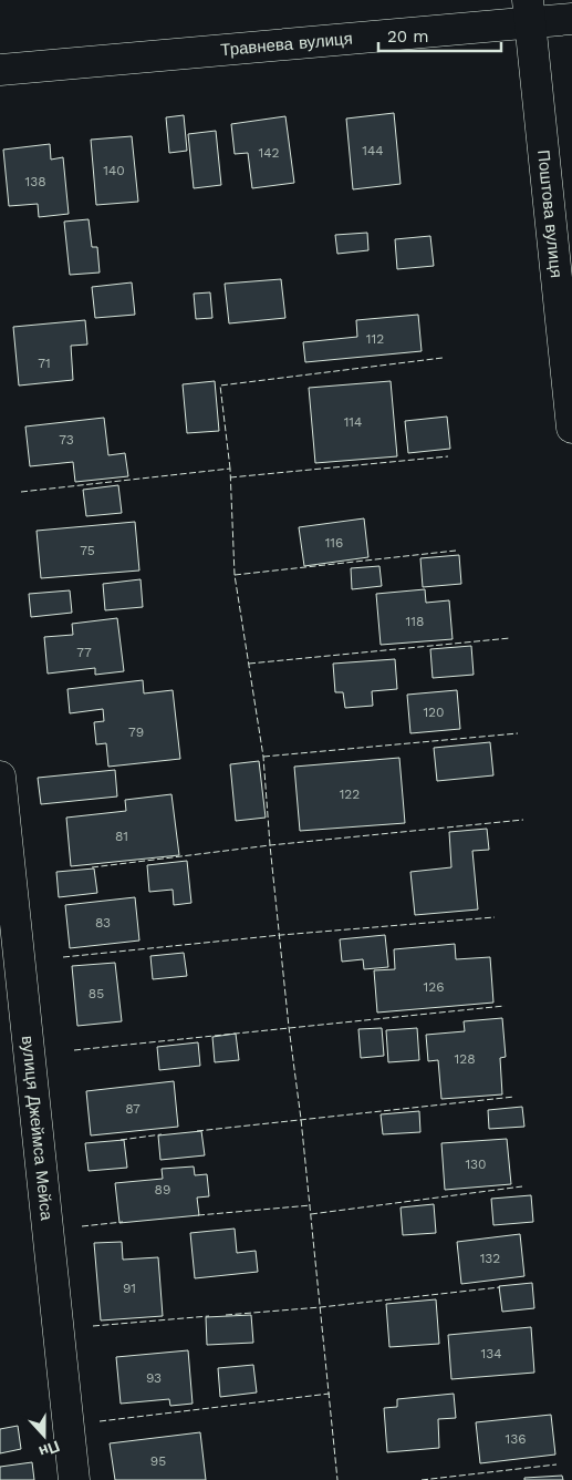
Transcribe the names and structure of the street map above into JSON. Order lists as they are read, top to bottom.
{
  "streets": {
    "street": ["Травнева вулиця", "Поштова вулиця", "вулиця Джеймса Мейса"]
  },
  "crossings": [
    ["Травнева вулиця", "Поштова вулиця"]
  ],
  "house_numbers": [
    "144",
    "142",
    "140",
    "138",
    "112",
    "71",
    "114",
    "73",
    "116",
    "75",
    "118",
    "77",
    "120",
    "79",
    "122",
    "81",
    "83",
    "126",
    "85",
    "128",
    "87",
    "130",
    "89",
    "132",
    "91",
    "134",
    "93",
    "136",
    "95"
  ],
  "scale_bar": "20 m",
  "north": "bottom"
}
